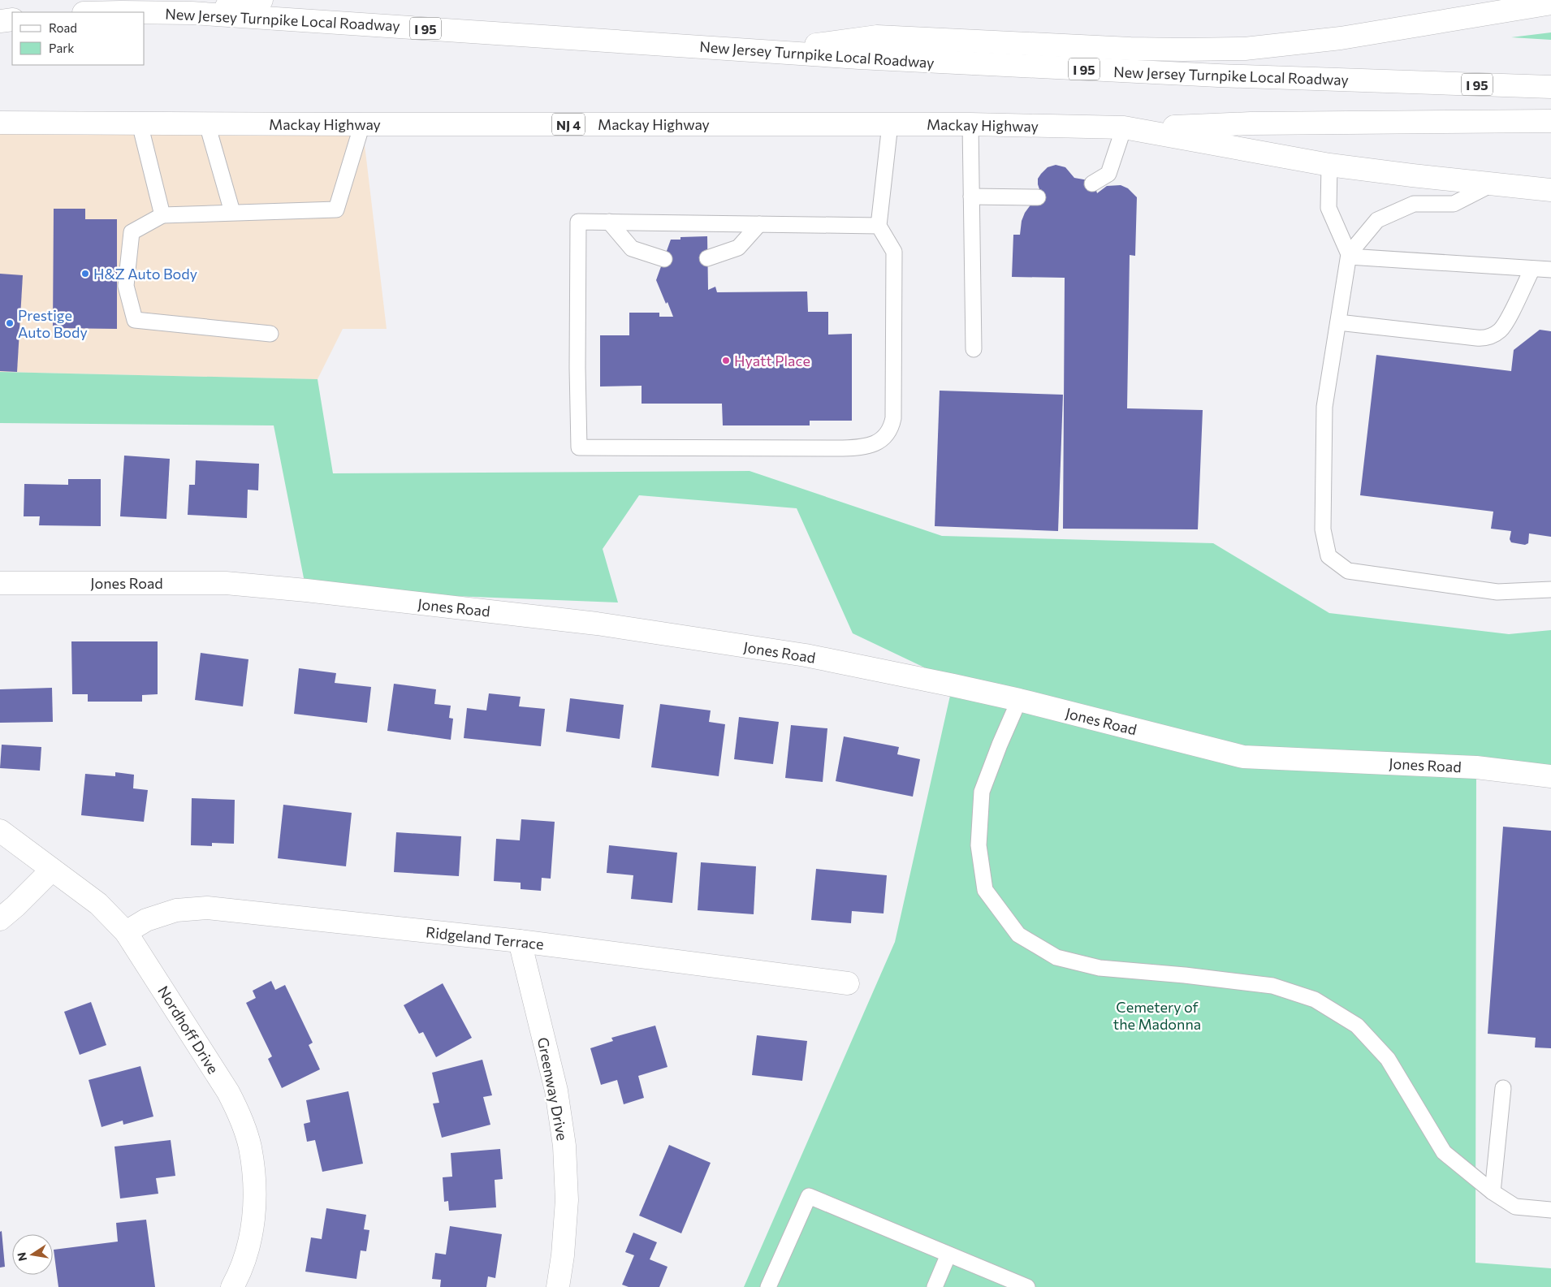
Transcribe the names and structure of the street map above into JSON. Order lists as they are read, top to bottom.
{
  "streets": {
    "main road": [
      "New Jersey Turnpike Local Roadway",
      "I 95",
      "Mackay Highway",
      "NJ 4",
      "Jones Road",
      "Ridgeland Terrace",
      "Nordhoff Drive",
      "Greenway Drive"
    ]
  },
  "crossings": [
    ["Ridgeland Terrace", "Nordhoff Drive"],
    ["Ridgeland Terrace", "Greenway Drive"]
  ],
  "parks": ["Cemetery of the Madonna"],
  "places": ["H&Z Auto Body", "Prestige Auto Body", "Hyatt Place"],
  "legend": ["Road", "Park"],
  "north": "left"
}
